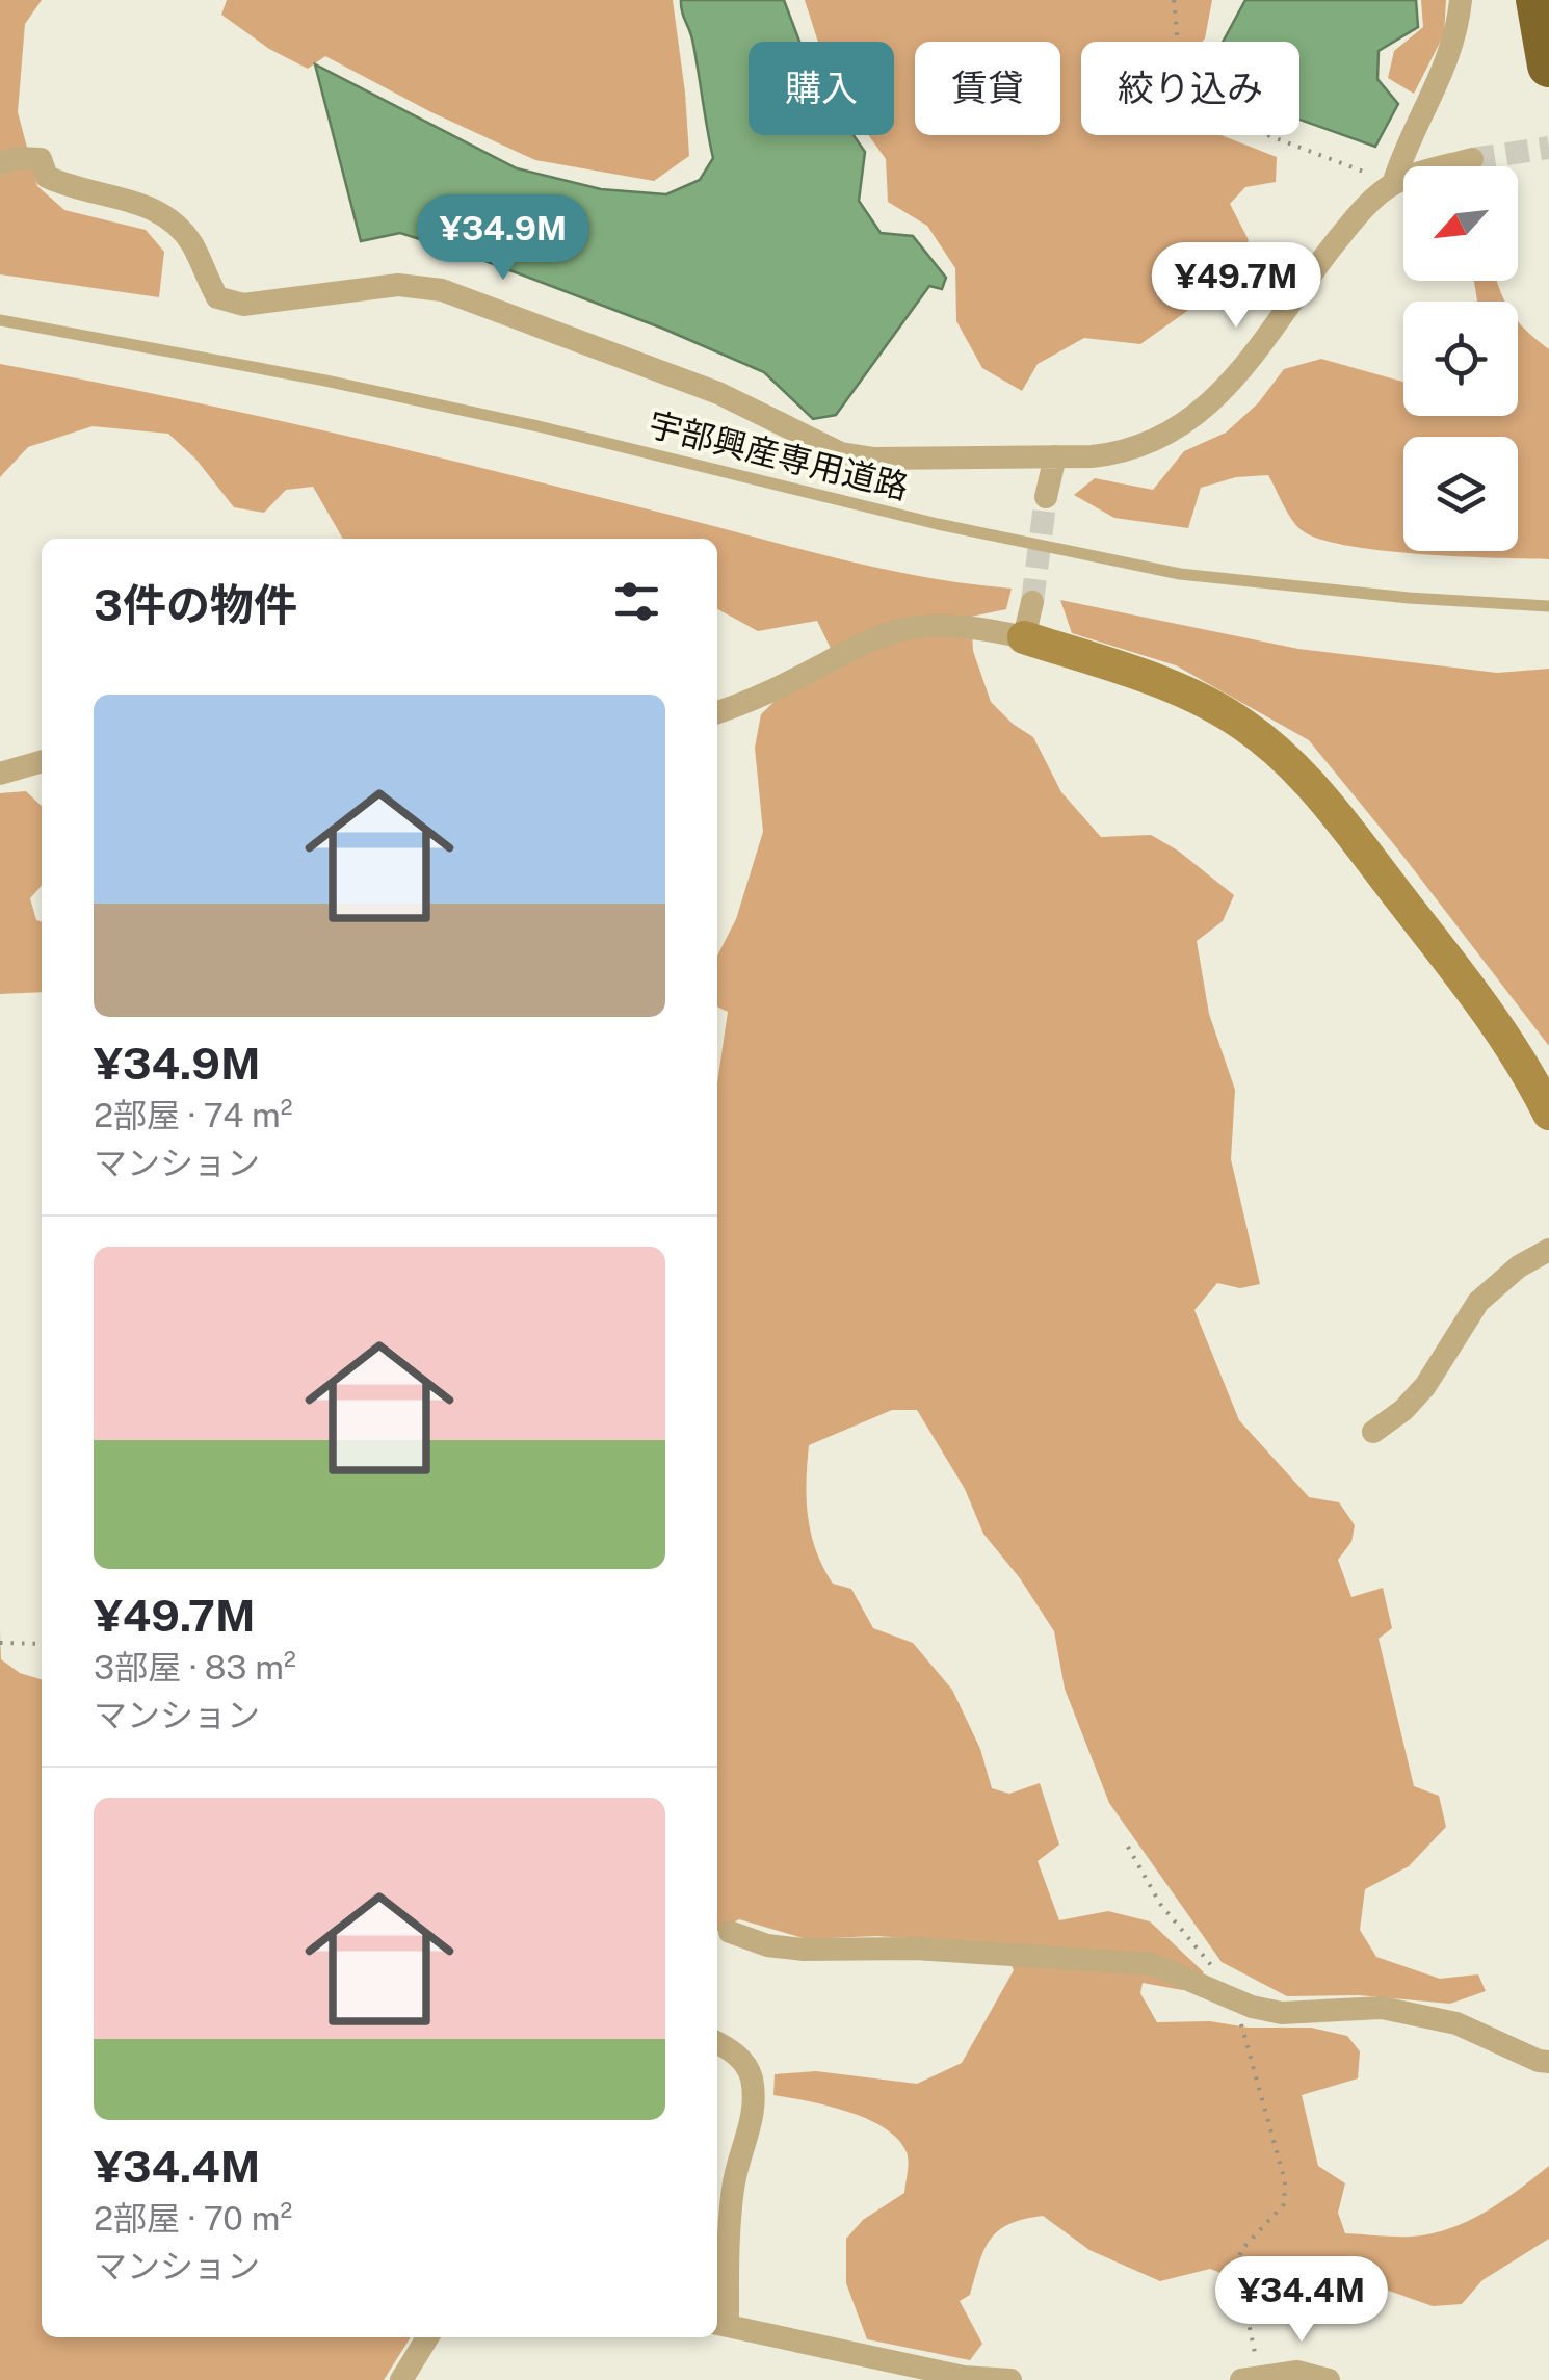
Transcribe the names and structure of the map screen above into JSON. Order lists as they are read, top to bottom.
{
  "streets": {
    "lane": ["宇部興産専用道路"]
  },
  "north": "bottom left",
  "page": {
    "chip": ["購入", "賃貸", "絞り込み"],
    "price": ["¥34.9M", "¥49.7M", "¥34.4M"],
    "heading": "3件の物件",
    "list": [
      {
        "name": "¥34.9M",
        "note": "2部屋 · 74 m² · マンション"
      },
      {
        "name": "¥49.7M",
        "note": "3部屋 · 83 m² · マンション"
      },
      {
        "name": "¥34.4M",
        "note": "2部屋 · 70 m² · マンション"
      }
    ]
  }
}
